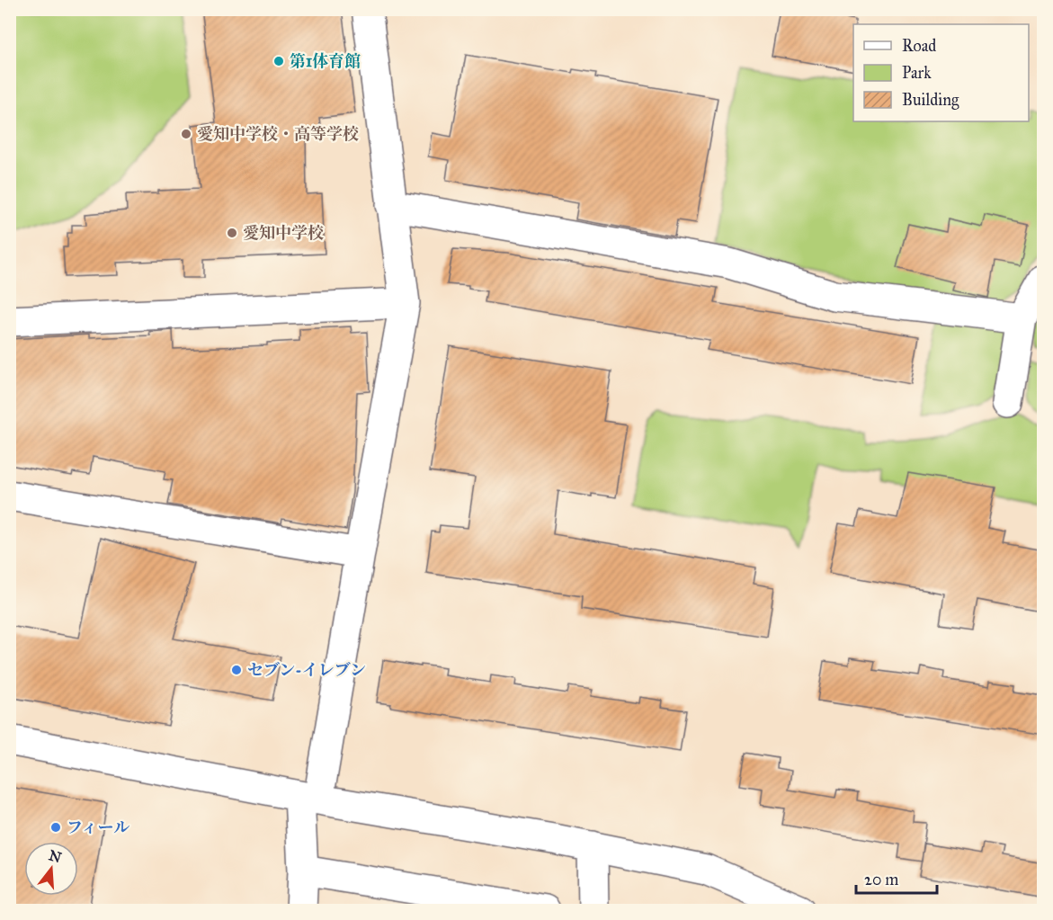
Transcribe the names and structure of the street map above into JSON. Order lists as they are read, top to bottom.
{
  "places": [
    "第1体育館",
    "愛知中学校・高等学校",
    "愛知中学校",
    "セブン-イレブン",
    "フィール"
  ],
  "legend": ["Road", "Park", "Building"],
  "scale_bar": "20 m",
  "north": "top"
}
